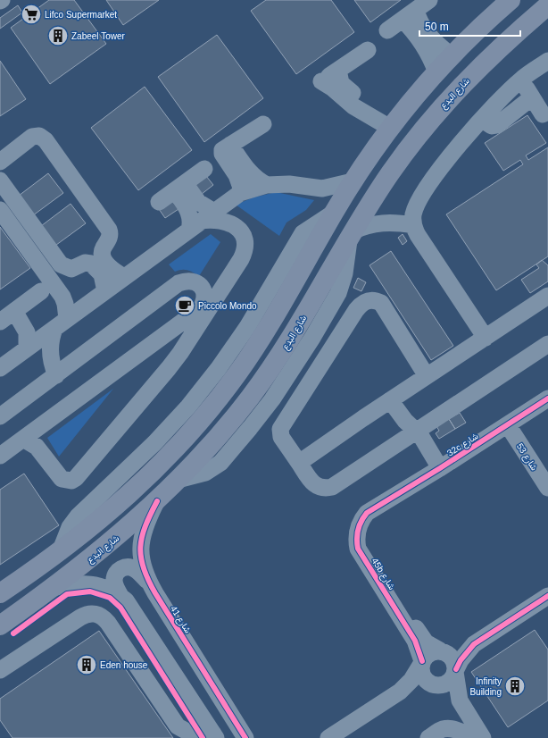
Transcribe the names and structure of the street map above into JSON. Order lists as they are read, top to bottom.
{
  "streets": {
    "main road": ["شارع البدع"],
    "street": [
      "32c شارع",
      "شارع 53",
      "45b شارع",
      "شارع 41"
    ]
  },
  "crossings": [
    ["شارع البدع", "شارع 41"],
    ["32c شارع", "شارع 53"],
    ["32c شارع", "45b شارع"]
  ],
  "places": {
    "supermarket": ["Lifco Supermarket"],
    "building": ["Zabeel Tower", "Eden house", "Infinity Building"],
    "cafe": ["Piccolo Mondo"]
  },
  "scale_bar": "50 m"
}
